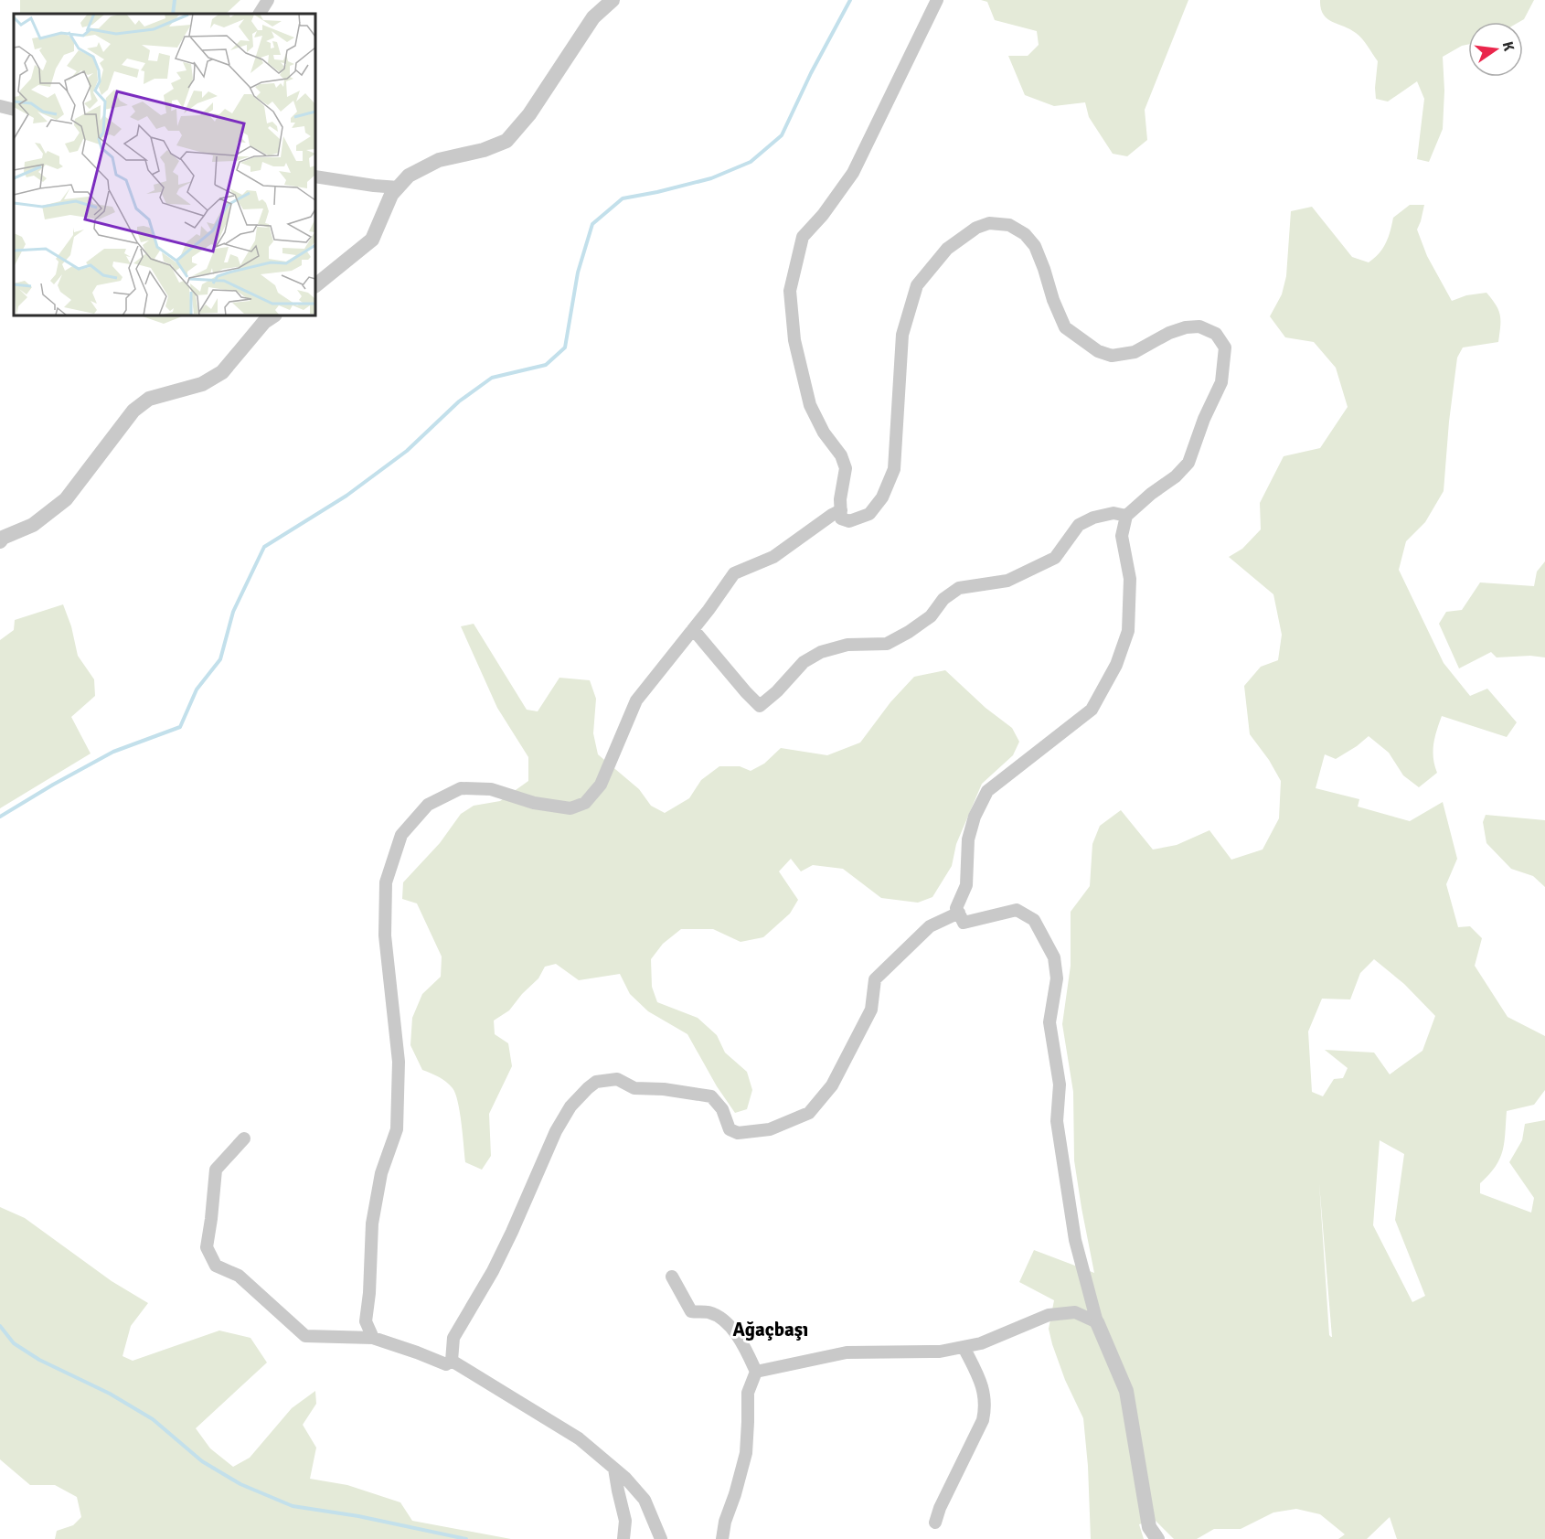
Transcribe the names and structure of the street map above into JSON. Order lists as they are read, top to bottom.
{
  "districts": ["Ağaçbaşı"],
  "north": "right"
}
